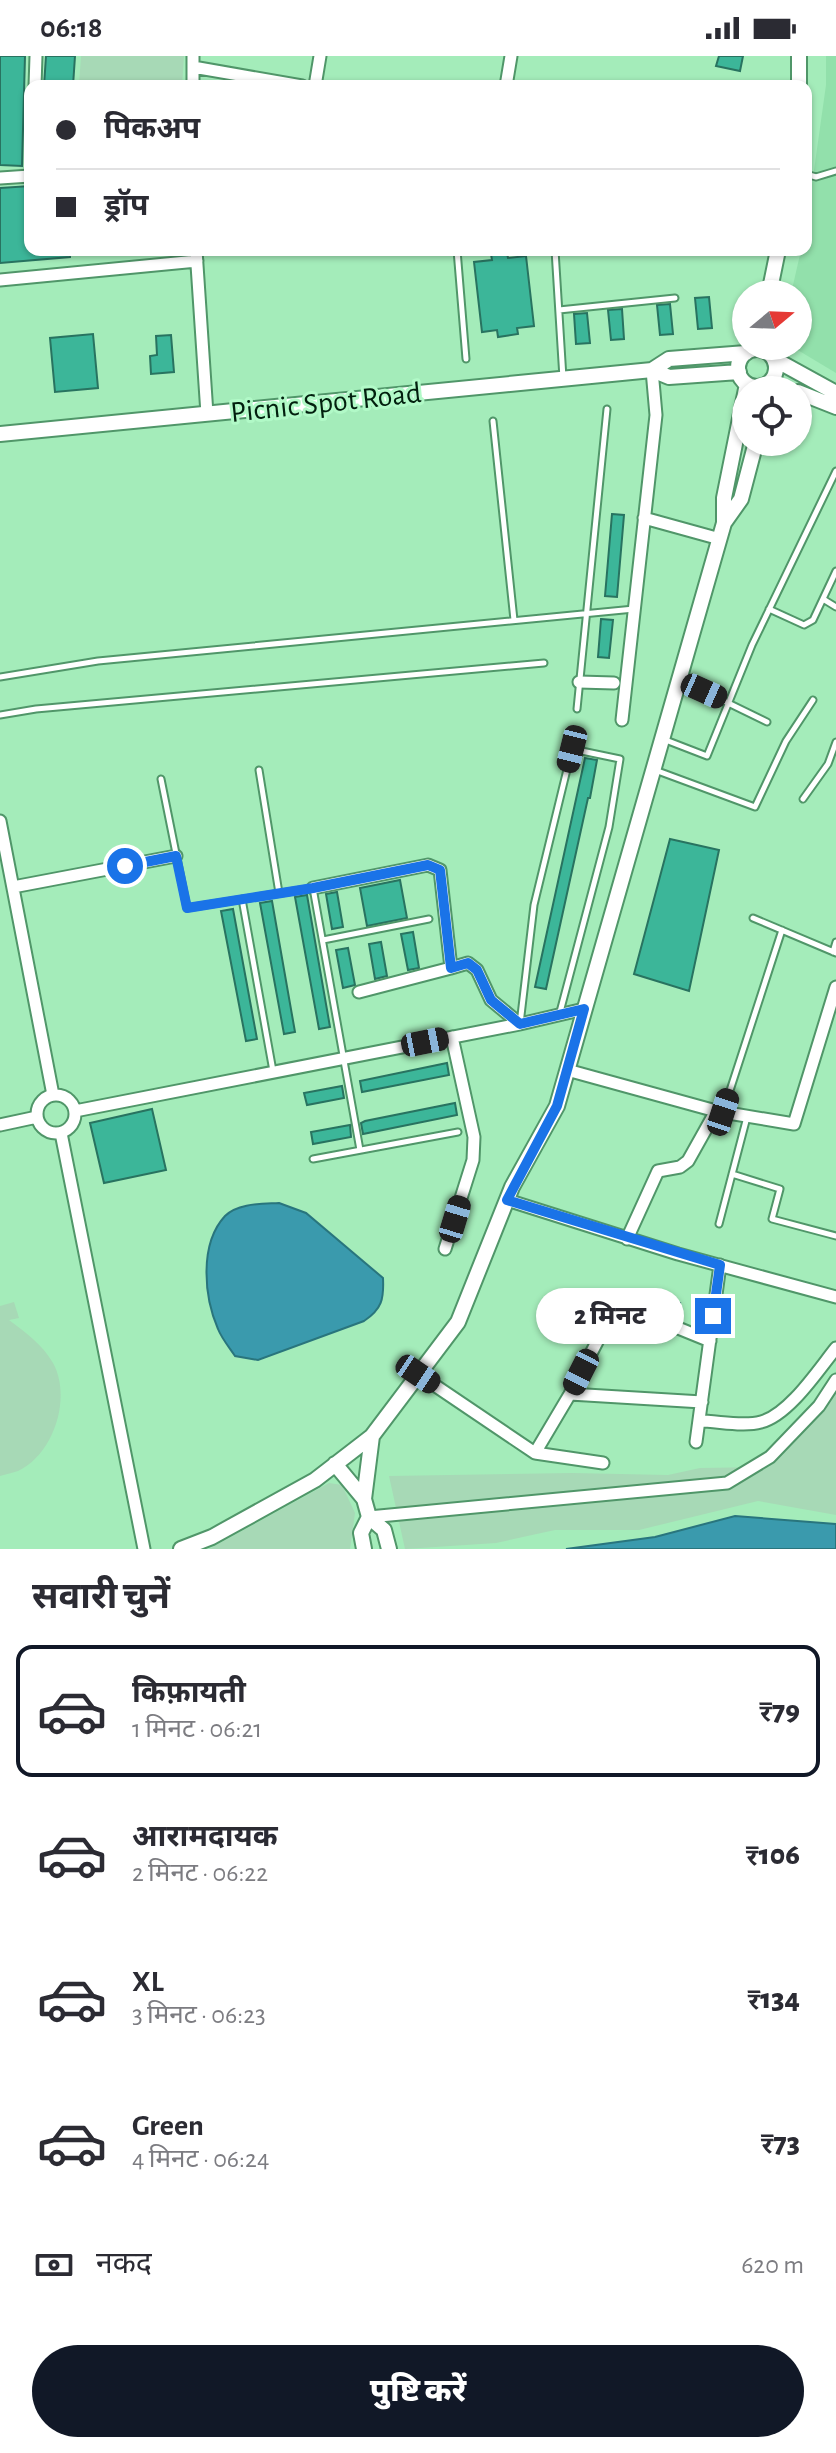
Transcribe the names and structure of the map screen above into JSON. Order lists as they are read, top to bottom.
{
  "streets": {
    "street": ["Picnic Spot Road"]
  },
  "north": "right",
  "page": {
    "status": "06:18",
    "banner": ["पिकअप", "ड्रॉप"],
    "bubble": "2 मिनट",
    "heading": "सवारी चुनें",
    "list": [
      {
        "name": "किफ़ायती",
        "note": "1 मिनट · 06:21",
        "value": "₹79"
      },
      {
        "name": "आरामदायक",
        "note": "2 मिनट · 06:22",
        "value": "₹106"
      },
      {
        "name": "XL",
        "note": "3 मिनट · 06:23",
        "value": "₹134"
      },
      {
        "name": "Green",
        "note": "4 मिनट · 06:24",
        "value": "₹73"
      }
    ],
    "pay": ["नकद", "620 m"],
    "buttons": "पुष्टि करें"
  }
}
